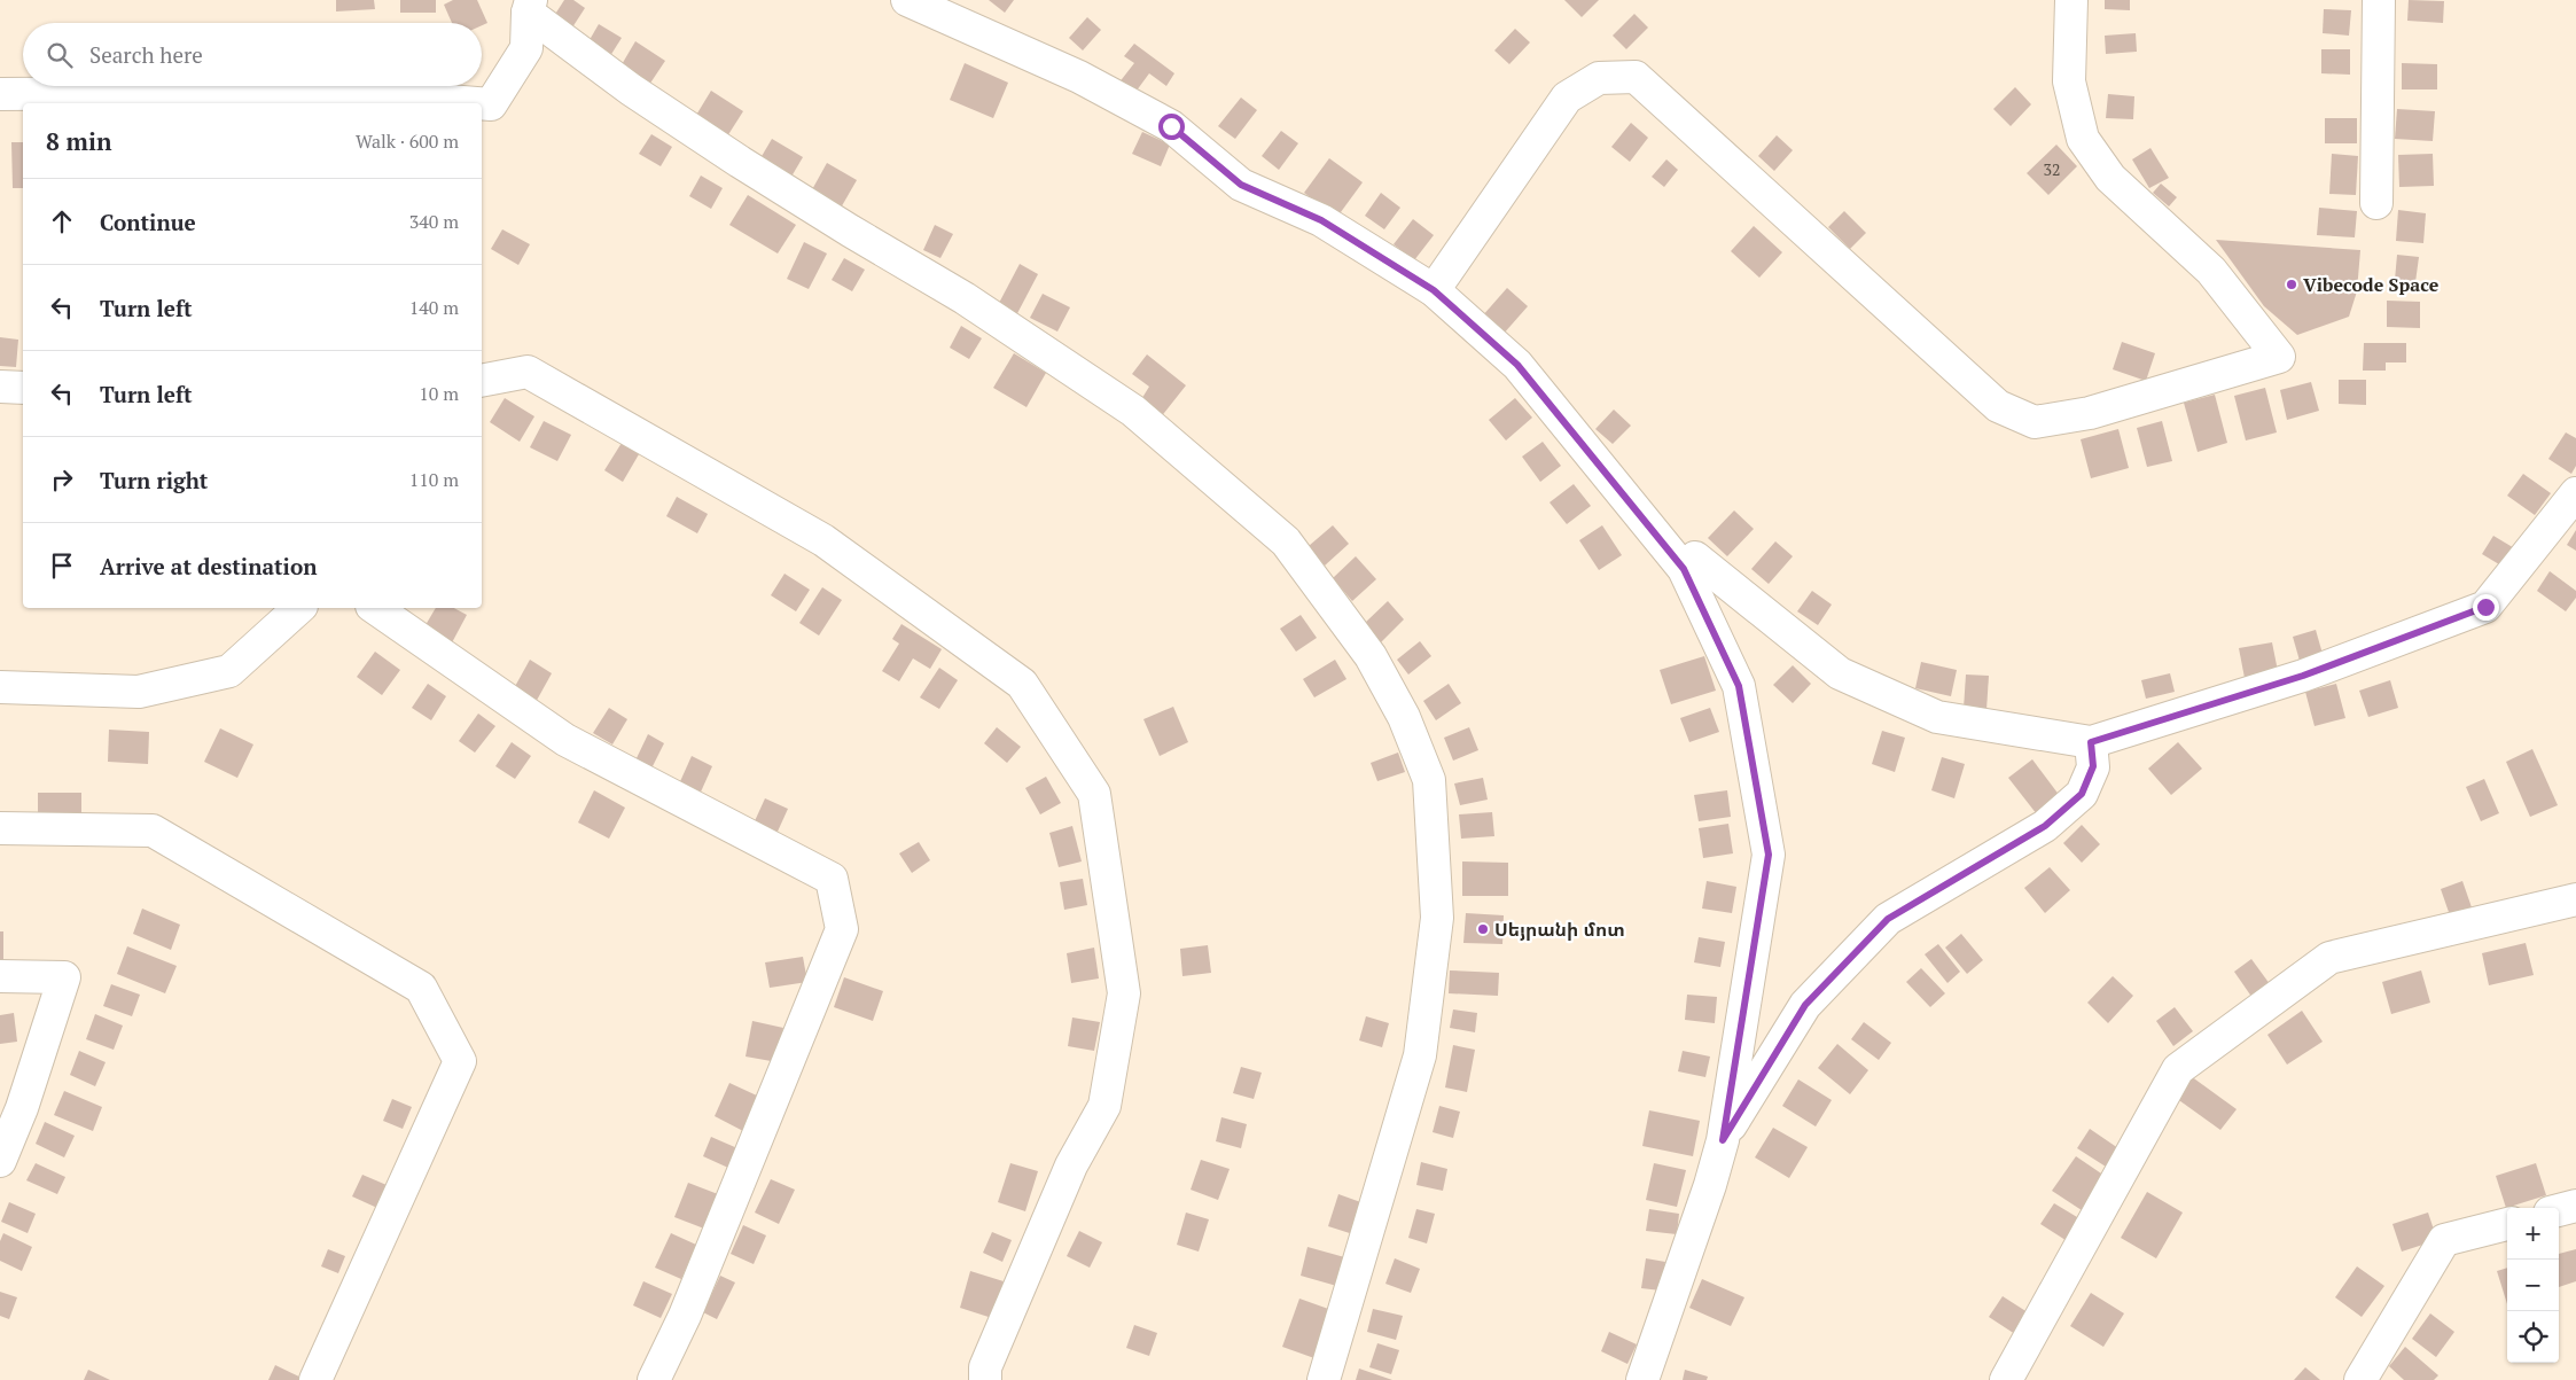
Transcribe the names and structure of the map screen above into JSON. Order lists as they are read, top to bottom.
{
  "places": ["Vibecode Space", "Սեյրանի մոտ"],
  "house_numbers": ["32"],
  "page": {
    "search": "Search here",
    "heading": ["8 min", "Walk · 600 m"],
    "list": [
      ["Continue", "340 m"],
      ["Turn left", "140 m"],
      ["Turn left", "10 m"],
      ["Turn right", "110 m"],
      "Arrive at destination"
    ],
    "map_buttons": ["+", "−"]
  }
}
